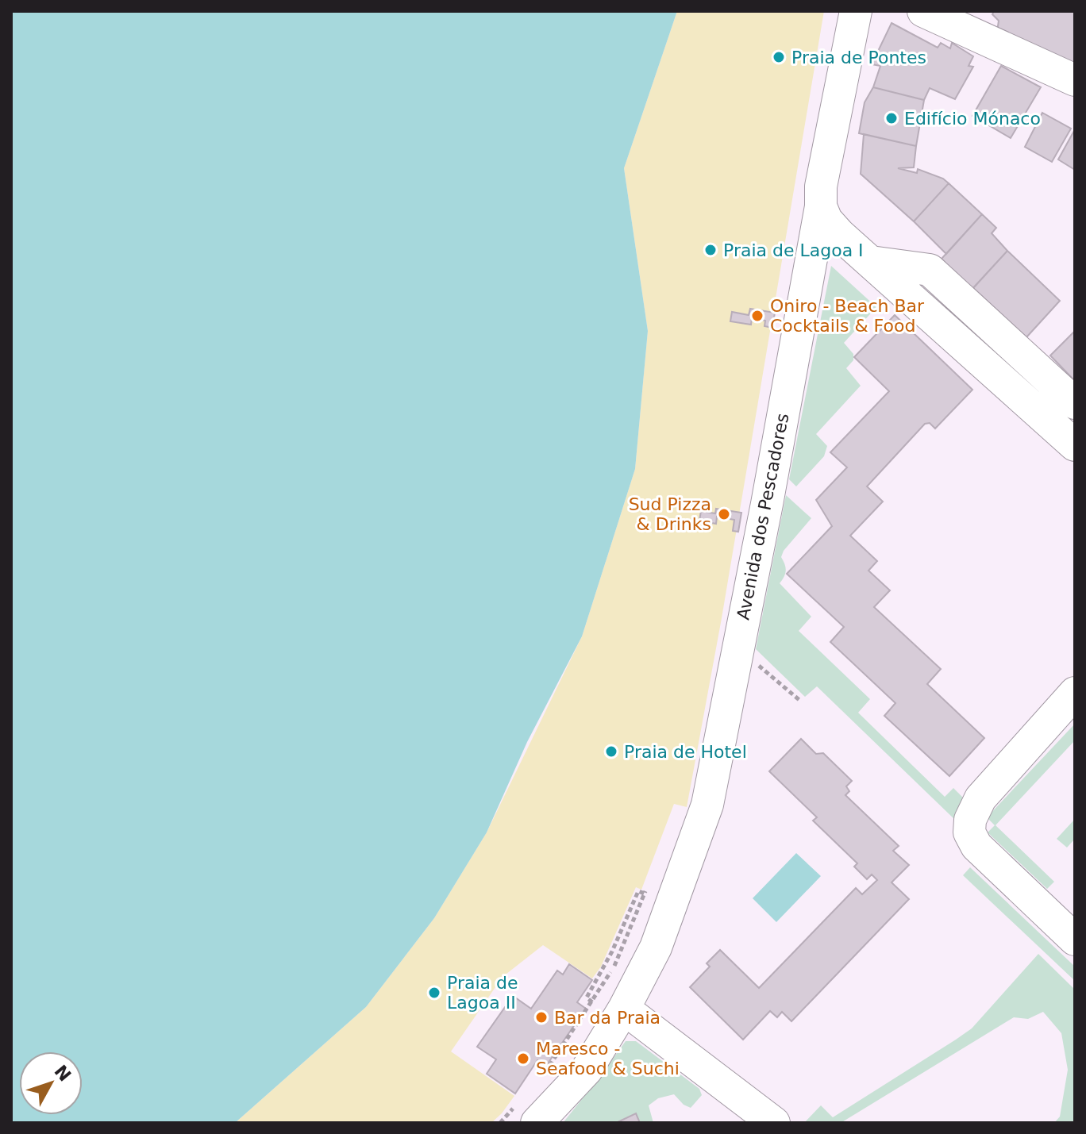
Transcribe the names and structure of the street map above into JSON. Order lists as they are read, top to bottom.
{
  "streets": {
    "street": ["Avenida dos Pescadores"]
  },
  "places": [
    "Praia de Pontes",
    "Edifício Mónaco",
    "Praia de Lagoa I",
    "Oniro - Beach Bar Cocktails & Food",
    "Sud Pizza & Drinks",
    "Praia de Hotel",
    "Praia de Lagoa II",
    "Bar da Praia",
    "Maresco - Seafood & Suchi"
  ],
  "north": "top right"
}
